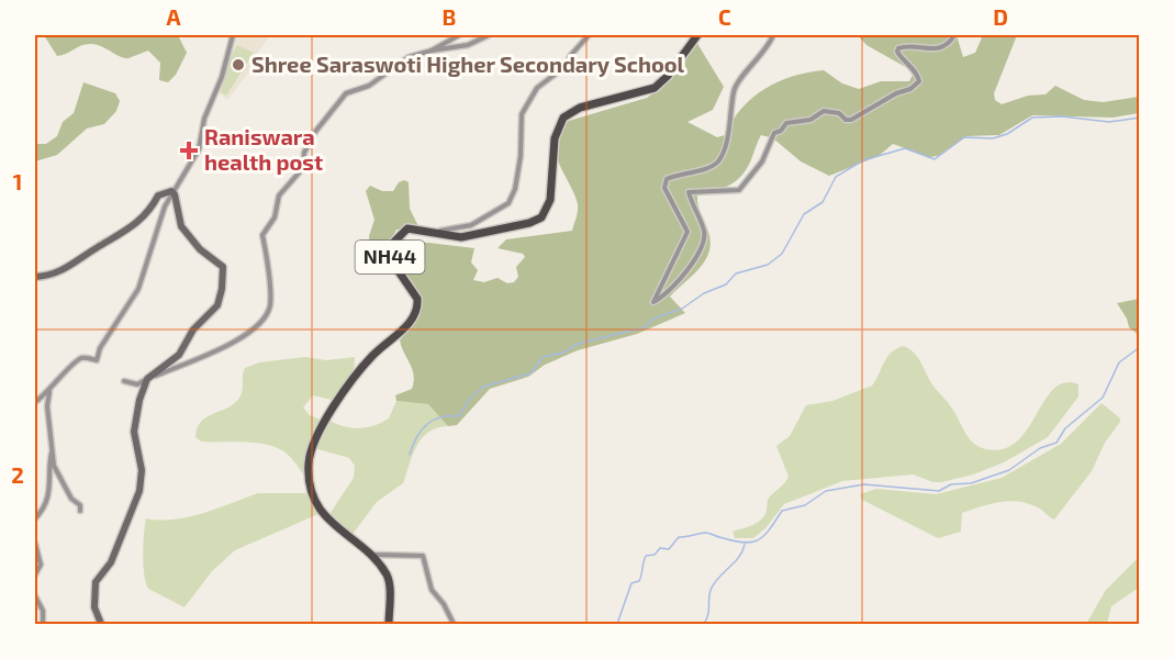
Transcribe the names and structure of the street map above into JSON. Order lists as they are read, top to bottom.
{
  "streets": {
    "main road": ["NH44"]
  },
  "places": {
    "other": ["Shree Saraswoti Higher Secondary School"],
    "health": ["Raniswara health post"]
  },
  "grid": {
    "columns": [
      "A",
      "B",
      "C",
      "D"
    ],
    "rows": ["1", "2"]
  }
}
